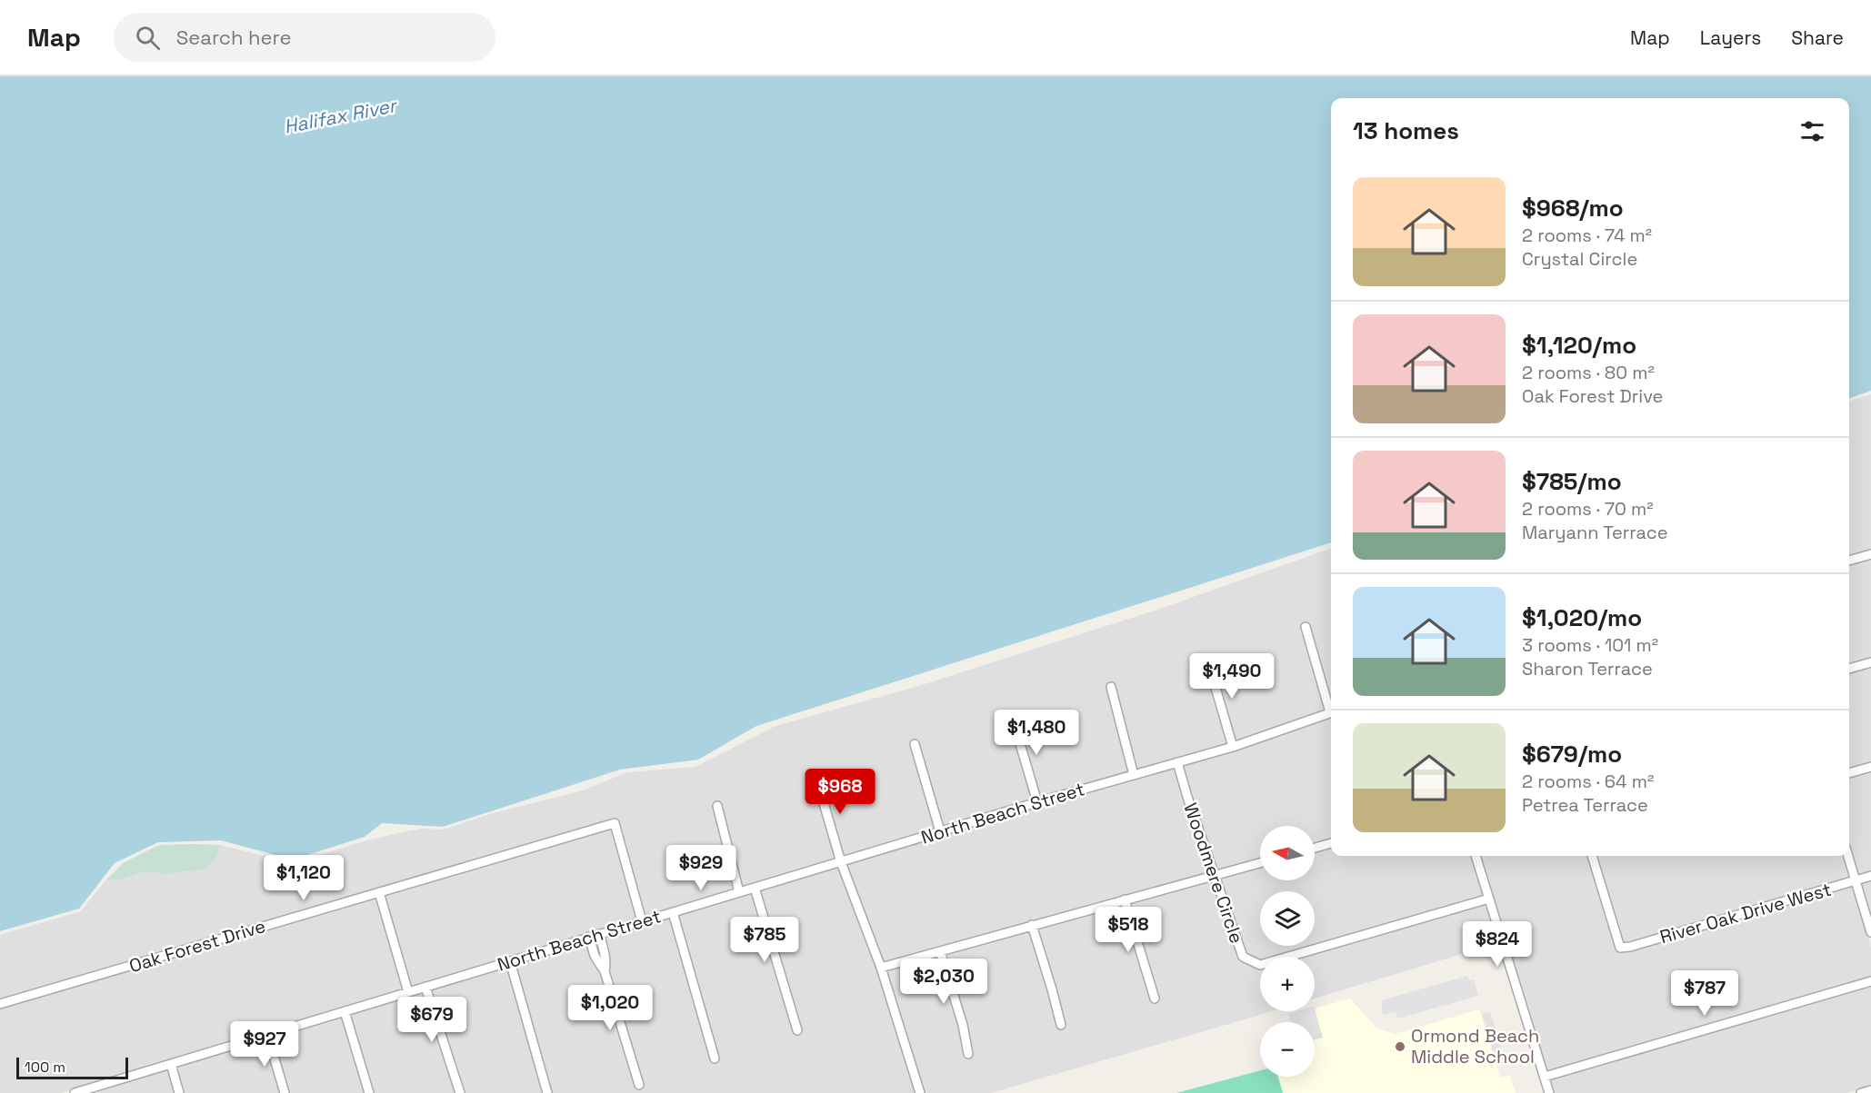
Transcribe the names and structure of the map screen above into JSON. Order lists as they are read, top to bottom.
{
  "streets": {
    "street": [
      "North Beach Street",
      "Woodmere Circle",
      "River Oak Drive West",
      "Oak Forest Drive"
    ]
  },
  "crossings": [
    ["North Beach Street", "Woodmere Circle"],
    ["North Beach Street", "Oak Forest Drive"]
  ],
  "water": ["Halifax River"],
  "places": ["Ormond Beach Middle School"],
  "scale_bar": "100 m",
  "north": "left",
  "page": {
    "header": "Map",
    "search": "Search here",
    "nav": ["Map", "Layers", "Share"],
    "heading": "13 homes",
    "list": [
      {
        "name": "$968/mo",
        "note": "2 rooms · 74 m² · Crystal Circle"
      },
      {
        "name": "$1,120/mo",
        "note": "2 rooms · 80 m² · Oak Forest Drive"
      },
      {
        "name": "$785/mo",
        "note": "2 rooms · 70 m² · Maryann Terrace"
      },
      {
        "name": "$1,020/mo",
        "note": "3 rooms · 101 m² · Sharon Terrace"
      },
      {
        "name": "$679/mo",
        "note": "2 rooms · 64 m² · Petrea Terrace"
      }
    ],
    "price": [
      "$1,490",
      "$1,480",
      "$968",
      "$929",
      "$1,120",
      "$518",
      "$785",
      "$824",
      "$2,030",
      "$787",
      "$1,020",
      "$679",
      "$927"
    ],
    "map_buttons": ["+", "−"],
    "scale": "100 m"
  }
}
